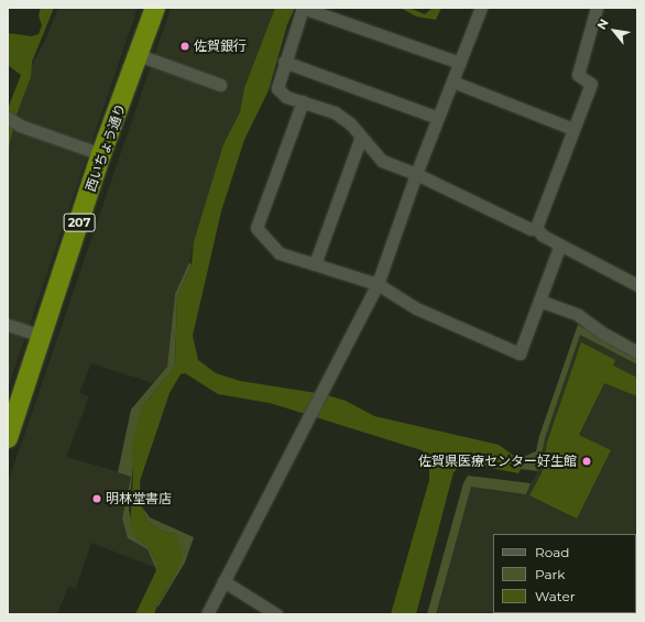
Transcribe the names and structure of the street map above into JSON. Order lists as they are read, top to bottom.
{
  "streets": {
    "highway": ["西いちょう通り", "207"]
  },
  "places": ["佐賀銀行", "佐賀県医療センター好生館", "明林堂書店"],
  "legend": ["Road", "Park", "Water"],
  "north": "top left"
}
